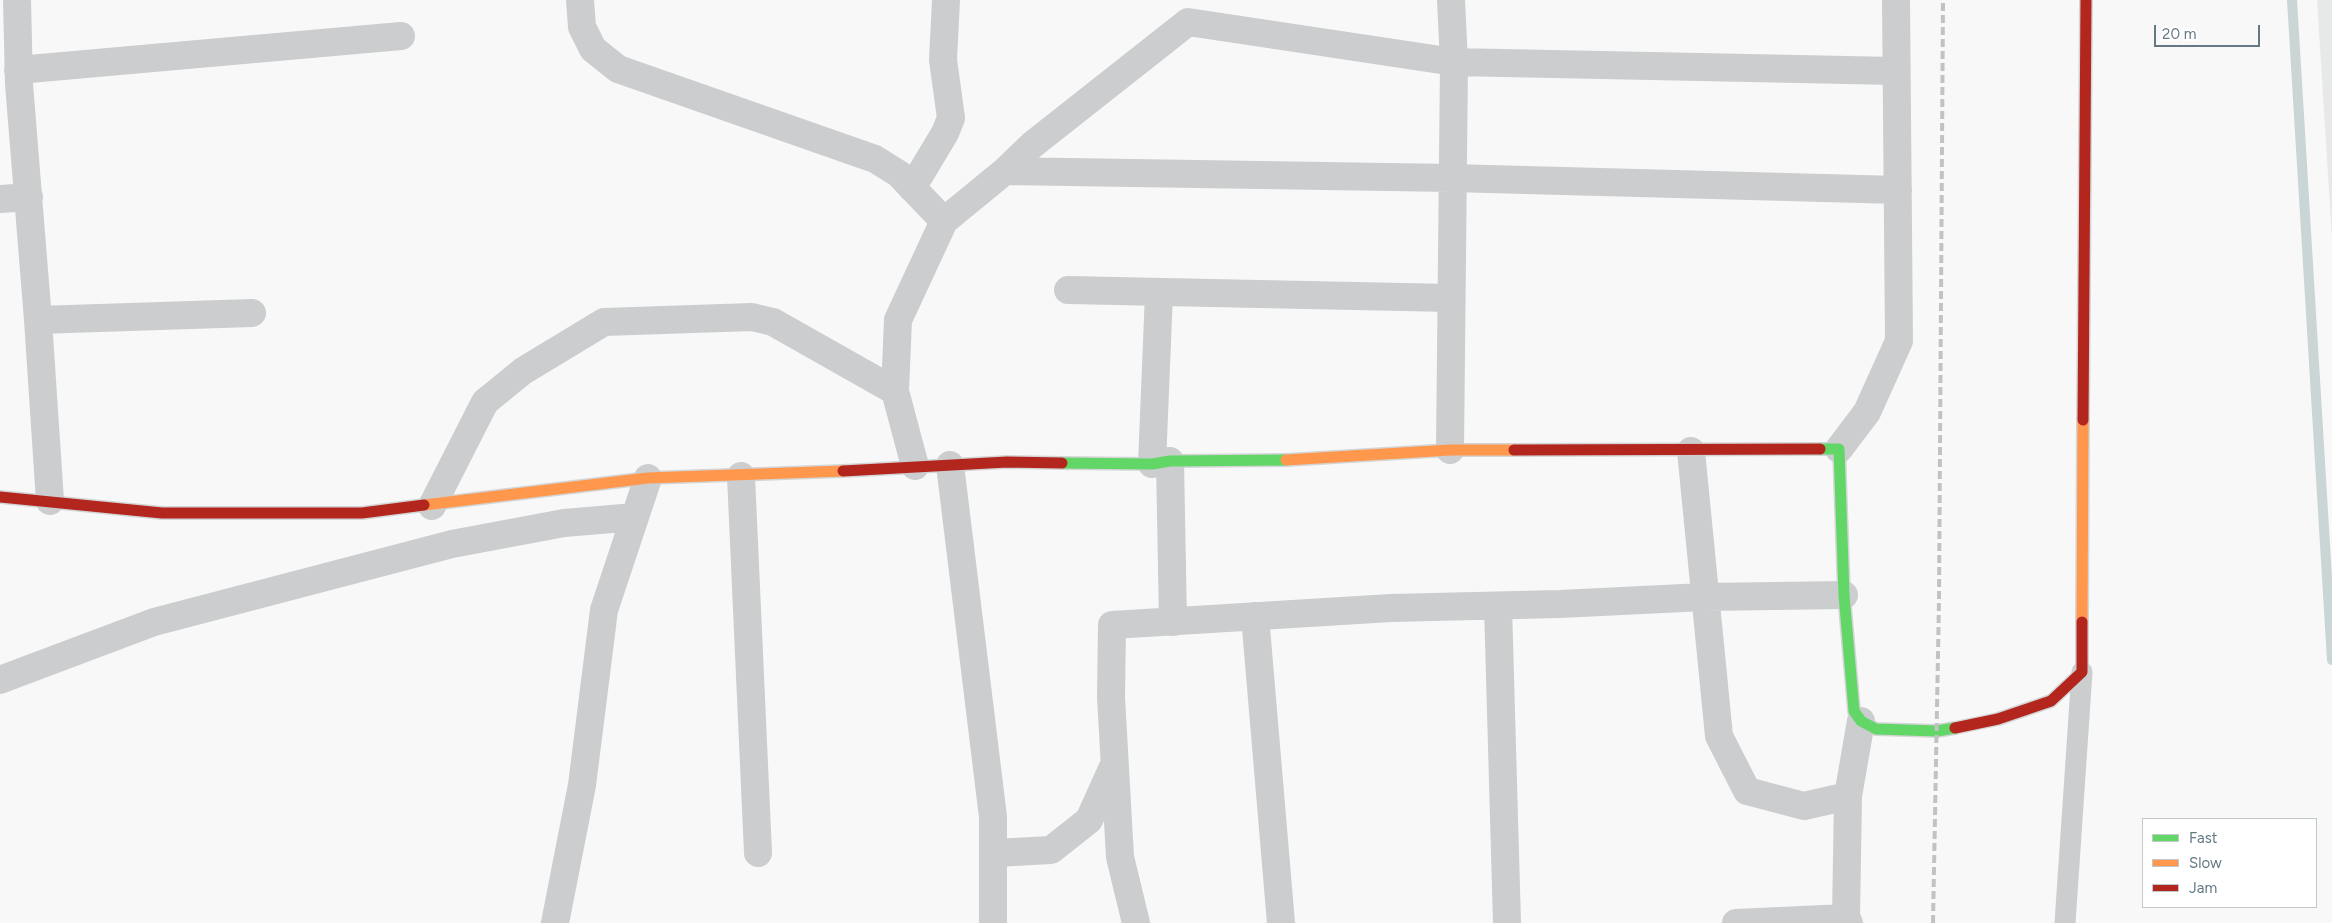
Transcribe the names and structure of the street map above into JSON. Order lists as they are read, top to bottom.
{
  "legend": ["Fast", "Slow", "Jam"],
  "scale_bar": "20 m"
}
